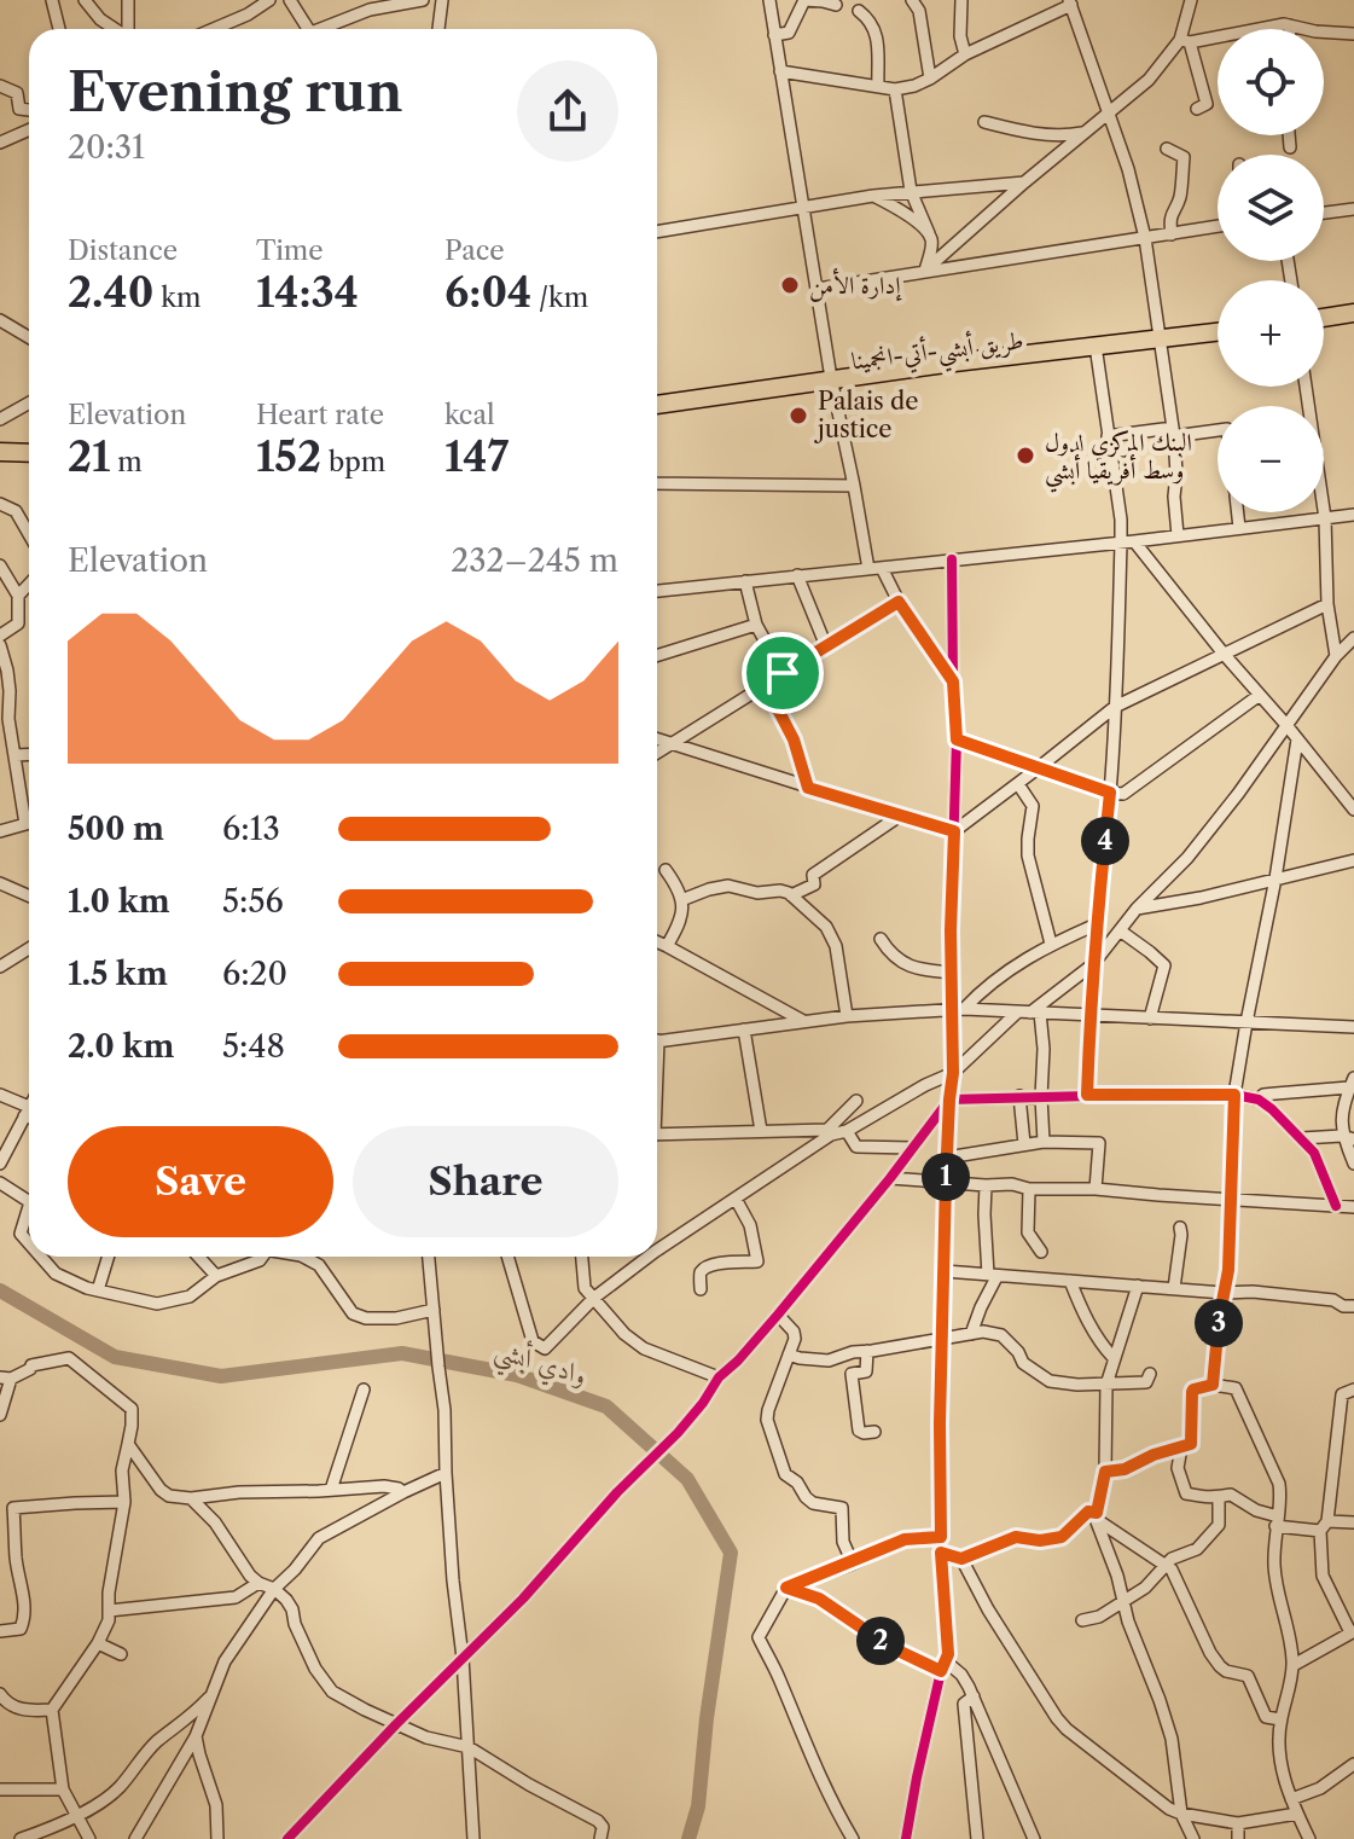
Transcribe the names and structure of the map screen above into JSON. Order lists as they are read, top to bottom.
{
  "water": ["وادي أبشي"],
  "places": ["إدارة الأمن", "Palais de justice", "البنك المركزي لدول وسط أفريقيا أبشي"],
  "page": {
    "map_buttons": ["+", "−"],
    "heading": ["Evening run", "20:31"],
    "stats": [
      ["Distance", "2.40 km"],
      ["Time", "14:34"],
      ["Pace", "6:04 /km"],
      ["Elevation", "21 m"],
      ["Heart rate", "152 bpm"],
      ["kcal", "147"]
    ],
    "chart": ["Elevation", "232–245 m"],
    "list": [
      {
        "name": "500 m",
        "note": "6:13"
      },
      {
        "name": "1.0 km",
        "note": "5:56"
      },
      {
        "name": "1.5 km",
        "note": "6:20"
      },
      {
        "name": "2.0 km",
        "note": "5:48"
      }
    ],
    "pins": [
      "4",
      "1",
      "3",
      "2"
    ],
    "buttons": ["Save", "Share"]
  }
}
